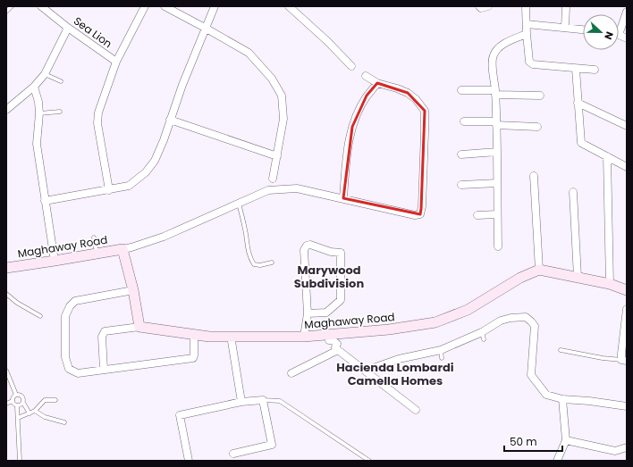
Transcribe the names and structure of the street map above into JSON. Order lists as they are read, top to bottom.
{
  "streets": {
    "street": ["Sea Lion", "Maghaway Road"]
  },
  "districts": ["Marywood Subdivision", "Hacienda Lombardi Camella Homes"],
  "scale_bar": "50 m",
  "north": "right"
}
